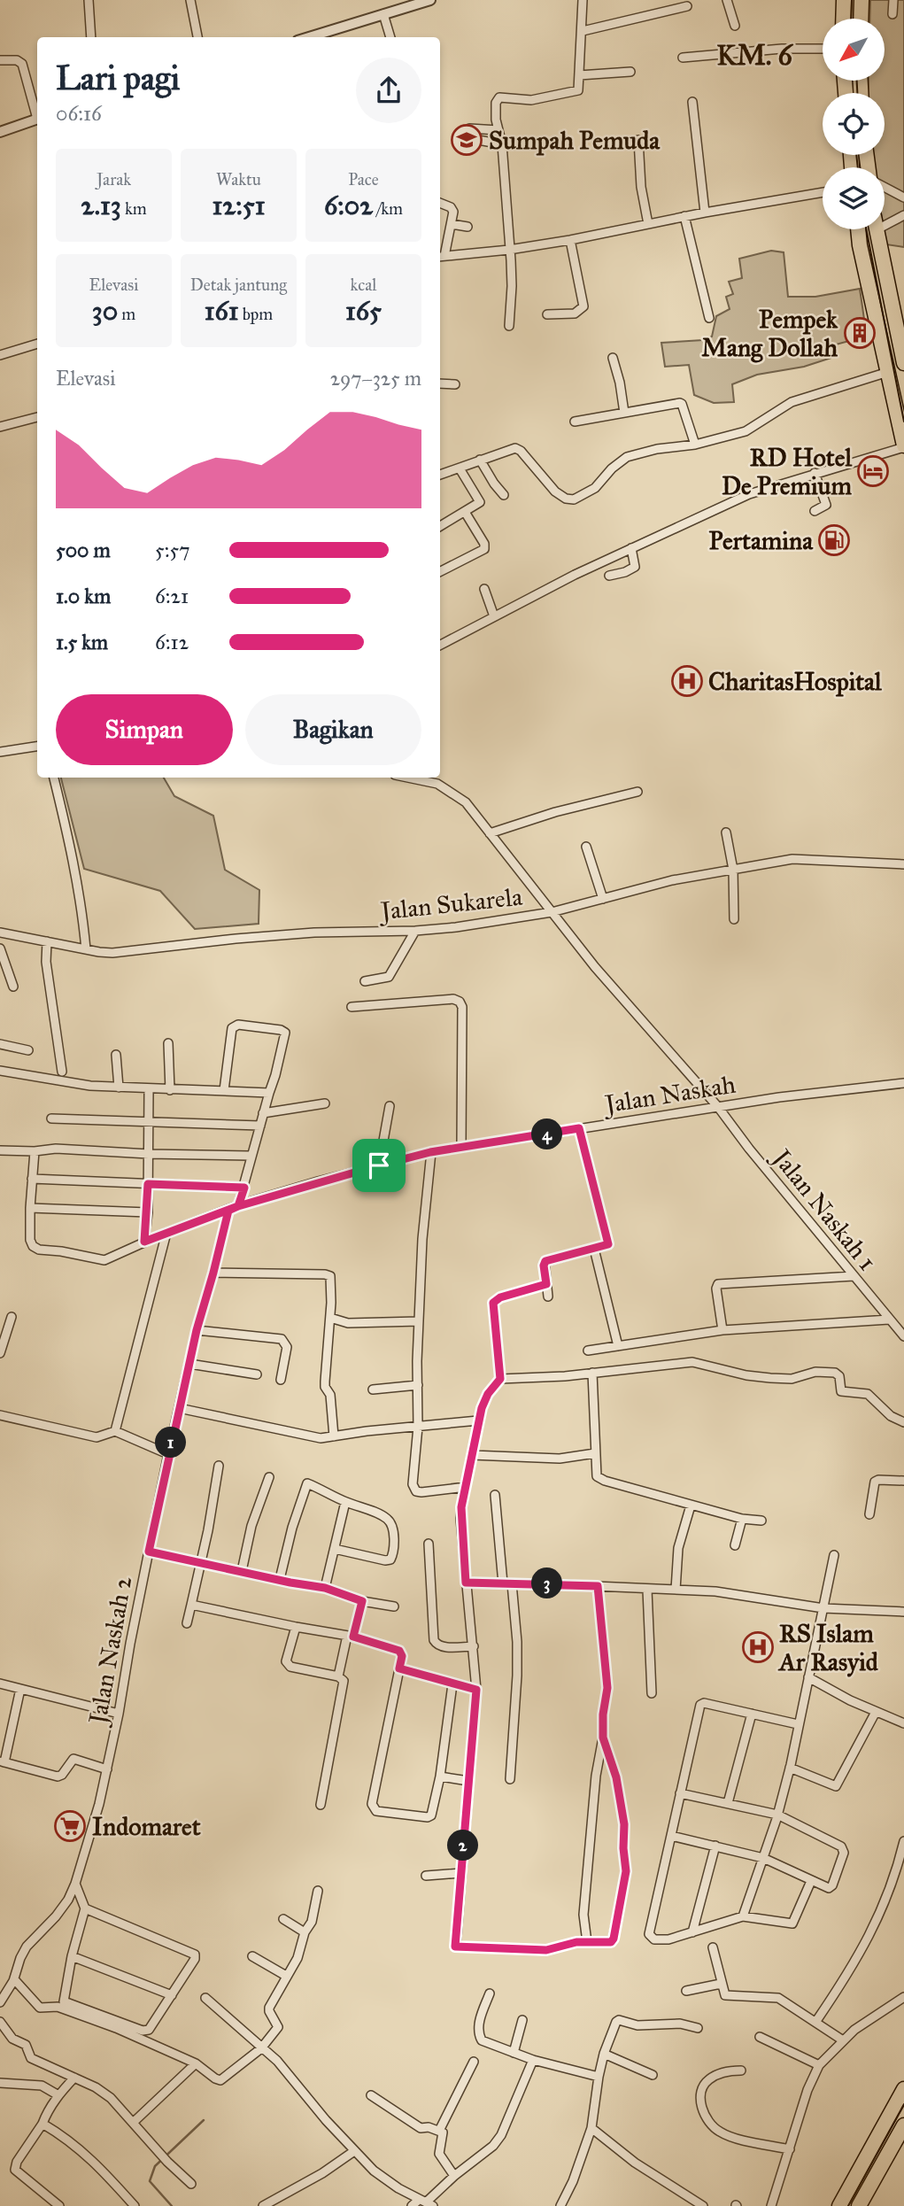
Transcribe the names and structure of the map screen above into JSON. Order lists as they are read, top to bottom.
{
  "streets": {
    "street": [
      "Jalan Sukarela",
      "Jalan Naskah",
      "Jalan Naskah 1",
      "Jalan Naskah 2"
    ]
  },
  "crossings": [
    ["Jalan Sukarela", "Jalan Naskah 1"],
    ["Jalan Naskah", "Jalan Naskah 1"],
    ["Jalan Naskah", "Jalan Naskah 2"]
  ],
  "districts": ["KM. 6"],
  "places": {
    "school or university": ["Sumpah Pemuda"],
    "building": ["Pempek Mang Dollah"],
    "hotel": ["RD Hotel De Premium"],
    "fuel station": ["Pertamina"],
    "hospital": ["CharitasHospital", "RS Islam Ar Rasyid"],
    "supermarket": ["Indomaret"]
  },
  "north": "bottom left",
  "page": {
    "heading": ["Lari pagi", "06:16"],
    "stats": [
      ["Jarak", "2.13 km"],
      ["Waktu", "12:51"],
      ["Pace", "6:02 /km"],
      ["Elevasi", "30 m"],
      ["Detak jantung", "161 bpm"],
      ["kcal", "165"]
    ],
    "chart": ["Elevasi", "297–325 m"],
    "list": [
      {
        "name": "500 m",
        "note": "5:57"
      },
      {
        "name": "1.0 km",
        "note": "6:21"
      },
      {
        "name": "1.5 km",
        "note": "6:12"
      }
    ],
    "buttons": ["Simpan", "Bagikan"],
    "pins": [
      "4",
      "1",
      "3",
      "2"
    ]
  }
}
